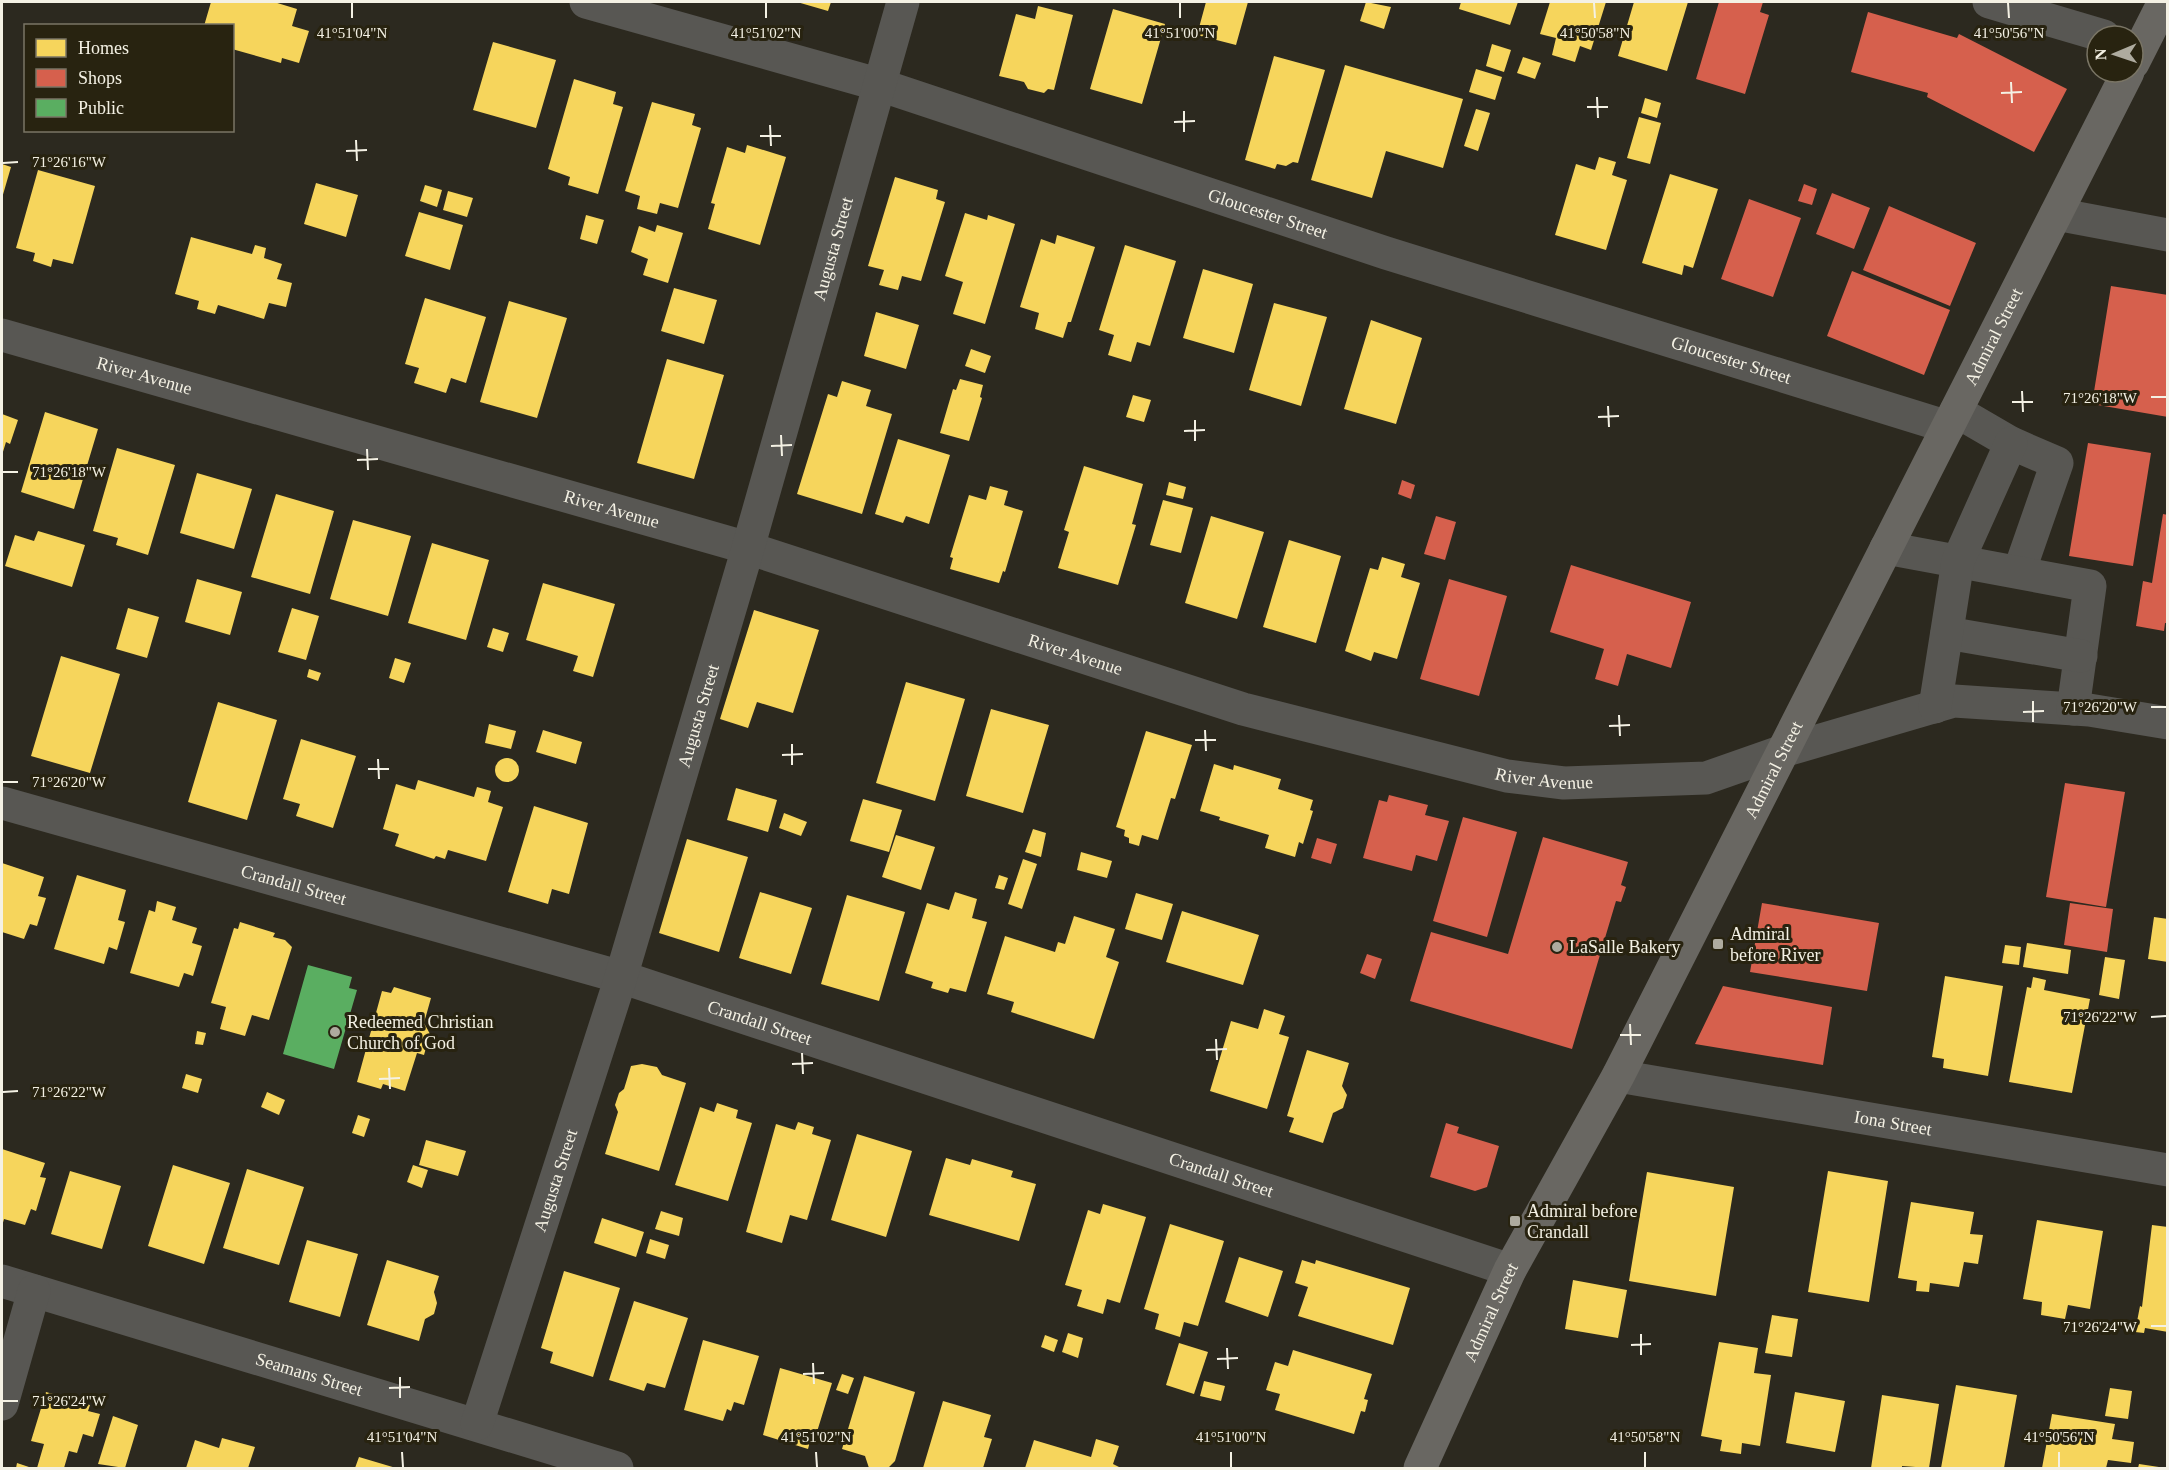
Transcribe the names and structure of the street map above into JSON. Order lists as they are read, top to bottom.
{
  "streets": {
    "main road": ["Admiral Street"],
    "street": [
      "Gloucester Street",
      "Augusta Street",
      "River Avenue",
      "Crandall Street",
      "Iona Street",
      "Seamans Street"
    ]
  },
  "crossings": [
    ["Gloucester Street", "Augusta Street"],
    ["Gloucester Street", "Admiral Street"],
    ["Augusta Street", "River Avenue"],
    ["Augusta Street", "Crandall Street"],
    ["Augusta Street", "Seamans Street"],
    ["Admiral Street", "River Avenue"],
    ["Admiral Street", "Crandall Street"],
    ["Admiral Street", "Iona Street"]
  ],
  "places": {
    "transit": ["Admiral before River", "Admiral before Crandall"],
    "other": ["LaSalle Bakery", "Redeemed Christian Church of God"]
  },
  "legend": ["Homes", "Shops", "Public"],
  "north": "left",
  "coordinates": [
    "41°51'04\"N",
    "41°51'02\"N",
    "41°51'00\"N",
    "41°50'58\"N",
    "41°50'56\"N",
    "71°26'16\"W",
    "71°26'18\"W",
    "71°26'20\"W",
    "71°26'22\"W",
    "71°26'24\"W"
  ]
}
